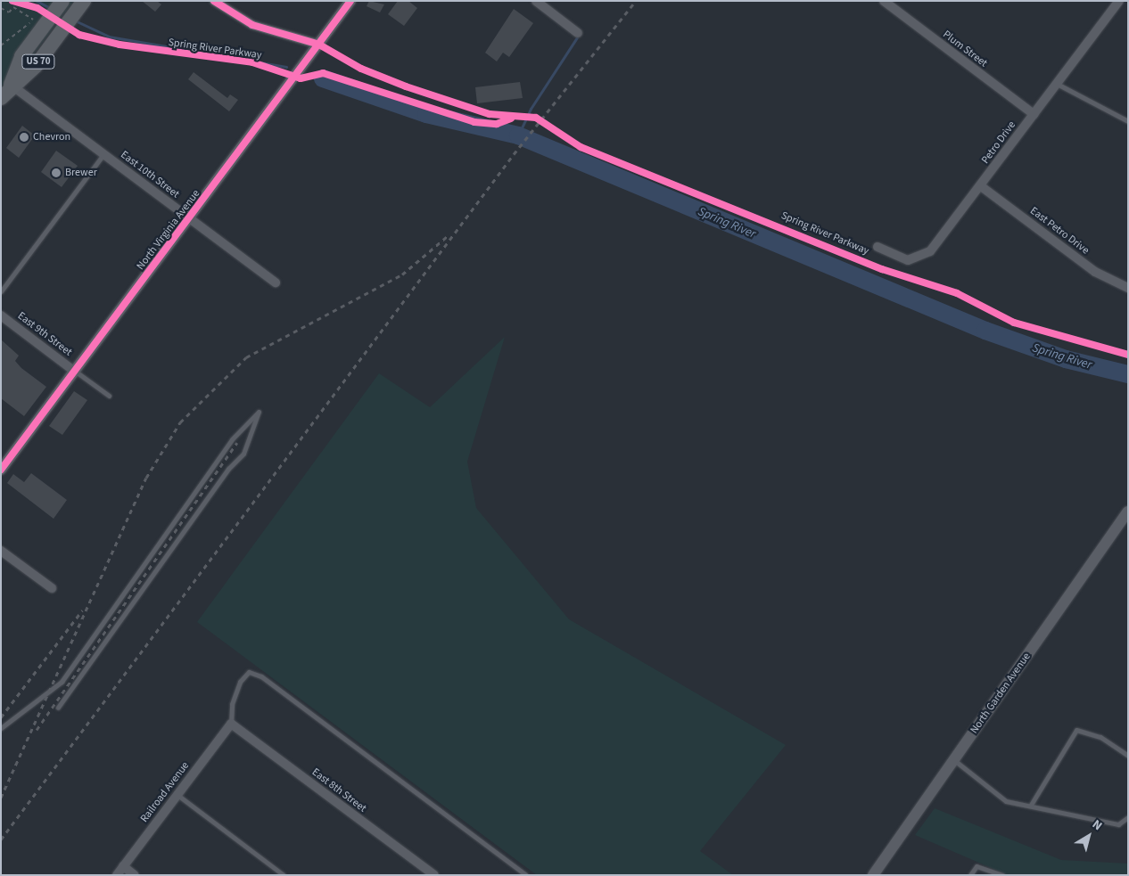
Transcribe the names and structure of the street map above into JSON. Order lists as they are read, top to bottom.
{
  "streets": {
    "main road": ["US 70"],
    "street": [
      "Plum Street",
      "Petro Drive",
      "East 10th Street",
      "North Virginia Avenue",
      "East Petro Drive",
      "East 9th Street",
      "North Garden Avenue",
      "East 8th Street",
      "Railroad Avenue"
    ],
    "cycle path": ["Spring River Parkway"]
  },
  "crossings": [
    ["Plum Street", "Petro Drive"],
    ["US 70", "East 10th Street"],
    ["Petro Drive", "East Petro Drive"],
    ["East 10th Street", "North Virginia Avenue"],
    ["North Virginia Avenue", "East 9th Street"],
    ["East 8th Street", "Railroad Avenue"]
  ],
  "water": ["Spring River"],
  "places": ["Chevron", "Brewer"],
  "north": "top right"
}
